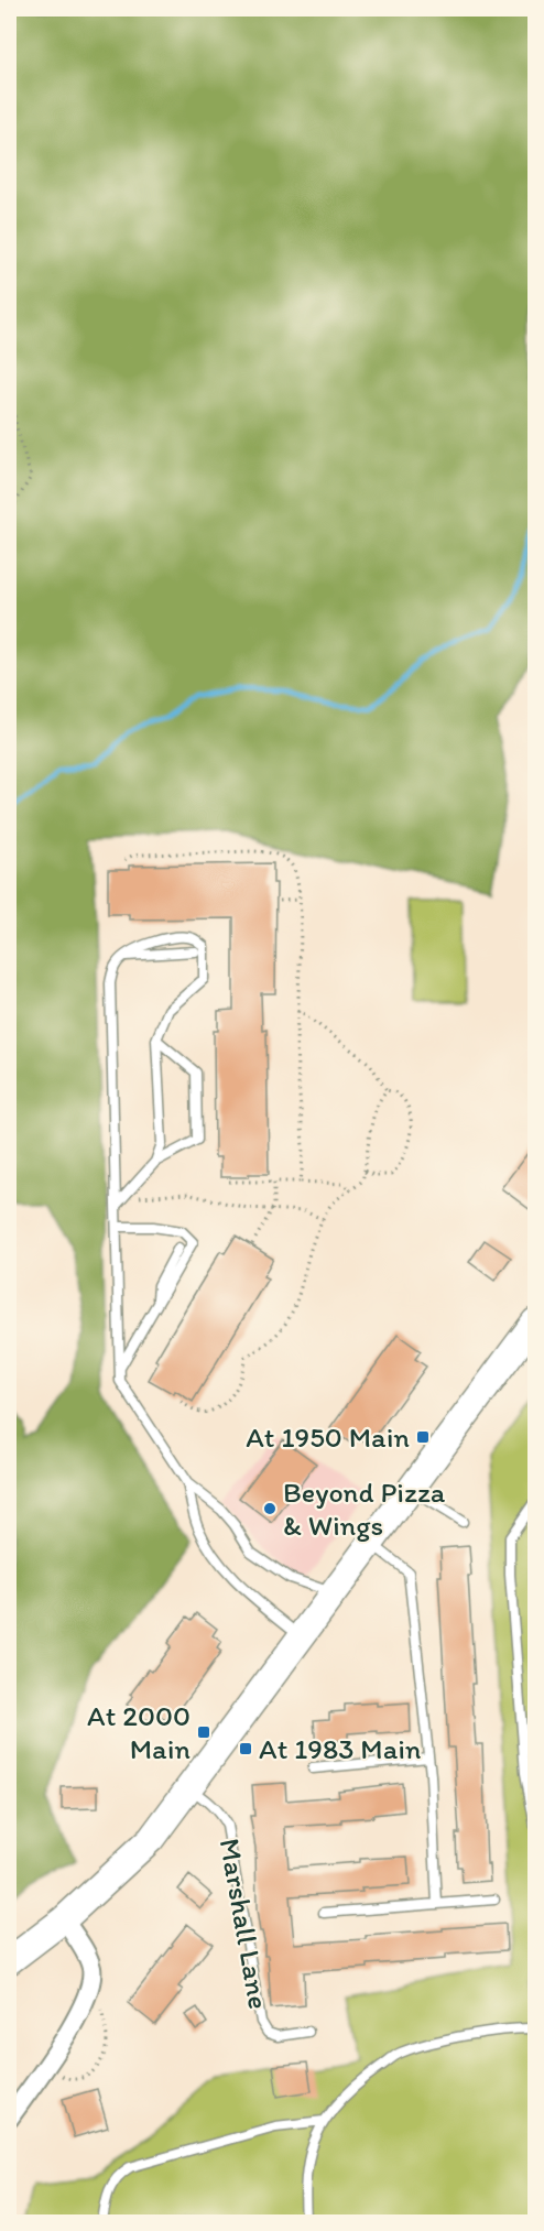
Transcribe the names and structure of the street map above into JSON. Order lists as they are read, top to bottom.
{
  "streets": {
    "lane": ["Marshall Lane"]
  },
  "places": {
    "transit": ["At 1950 Main", "At 2000 Main", "At 1983 Main"],
    "other": ["Beyond Pizza & Wings"]
  }
}
